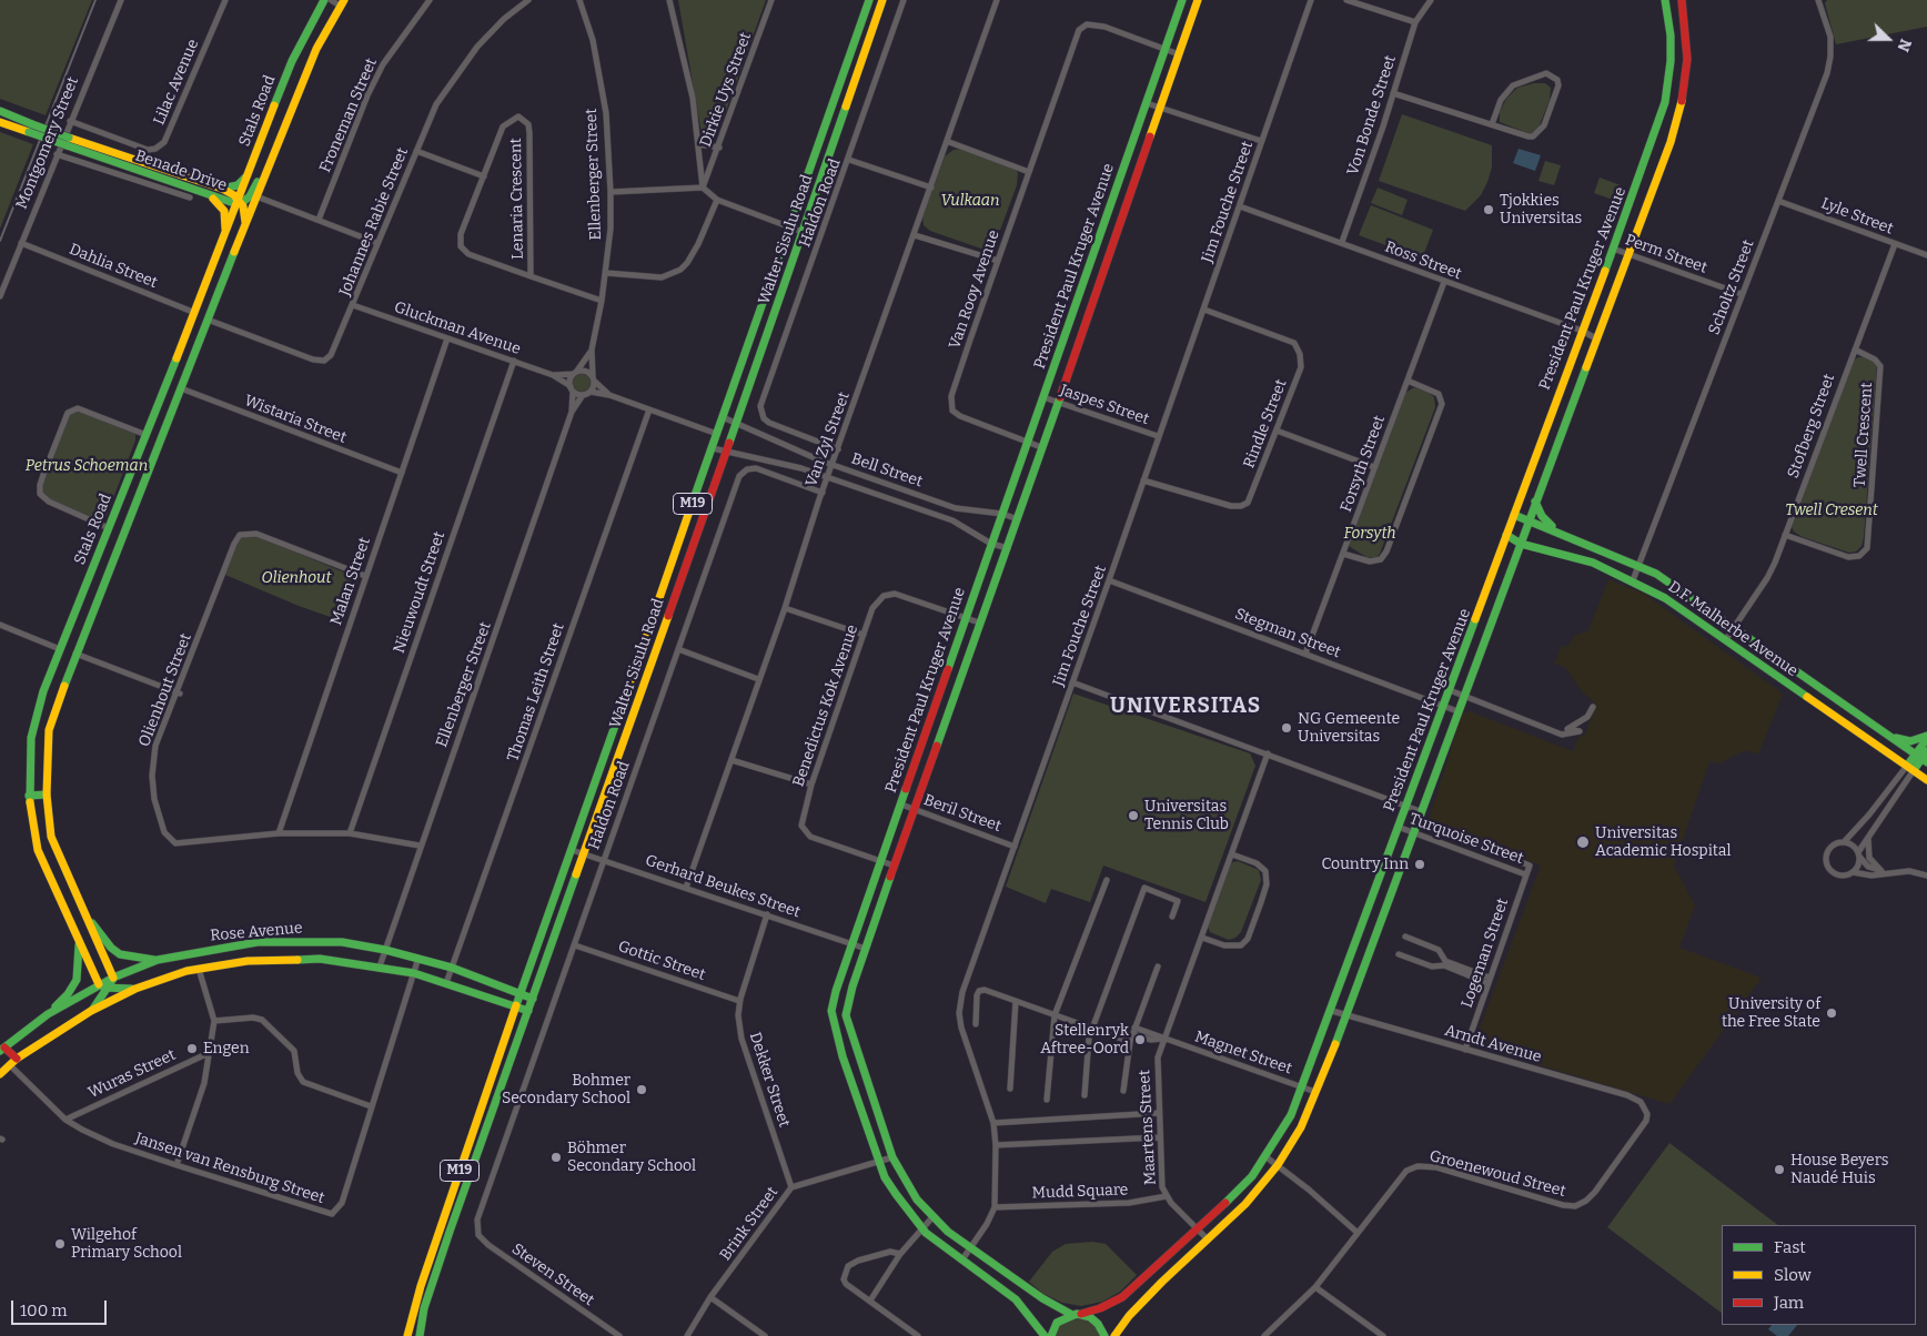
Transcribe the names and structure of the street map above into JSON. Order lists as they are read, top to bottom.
{
  "streets": {
    "main road": [
      "Stals Road",
      "Benade Drive",
      "Walter Sisulu Road",
      "President Paul Kruger Avenue",
      "M19",
      "D.F. Malherbe Avenue",
      "Rose Avenue"
    ],
    "street": [
      "Lilac Avenue",
      "Dirkie Uys Street",
      "Froneman Street",
      "Von Bonde Street",
      "Montgomery Street",
      "Ellenberger Street",
      "Lenaria Crescent",
      "Jim Fouche Street",
      "Haldon Road",
      "Lyle Street",
      "Johannes Rabie Street",
      "Perm Street",
      "Ross Street",
      "Dahlia Street",
      "Scholtz Street",
      "Van Rooy Avenue",
      "Gluckman Avenue",
      "Jaspes Street",
      "Wistaria Street",
      "Rindle Street",
      "Stofberg Street",
      "Twell Crescent",
      "Van Zyl Street",
      "Forsyth Street",
      "Bell Street",
      "Malan Street",
      "Nieuwoudt Street",
      "Stegman Street",
      "Olienhout Street",
      "Thomas Leith Street",
      "Benedictus Kok Avenue",
      "Beril Street",
      "Turquoise Street",
      "Gerhard Beukes Street",
      "Logeman Street",
      "Gottic Street",
      "Arndt Avenue",
      "Magnet Street",
      "Wuras Street",
      "Dekker Street",
      "Maartens Street",
      "Jansen van Rensburg Street",
      "Groenewoud Street",
      "Mudd Square",
      "Brink Street",
      "Steven Street"
    ]
  },
  "crossings": [
    ["Lilac Avenue", "Montgomery Street"],
    ["Stals Road", "Benade Drive"],
    ["Stals Road", "Johannes Rabie Street"],
    ["Stals Road", "Dahlia Street"],
    ["Stals Road", "Wistaria Street"],
    ["Stals Road", "Rose Avenue"],
    ["Von Bonde Street", "Ross Street"],
    ["Montgomery Street", "Dahlia Street"],
    ["Ellenberger Street", "Lenaria Crescent"],
    ["Ellenberger Street", "Gluckman Avenue"],
    ["Ellenberger Street", "Olienhout Street"],
    ["Ellenberger Street", "Rose Avenue"],
    ["Jim Fouche Street", "Ross Street"],
    ["Jim Fouche Street", "President Paul Kruger Avenue"],
    ["Jim Fouche Street", "Jaspes Street"],
    ["Jim Fouche Street", "Rindle Street"],
    ["Jim Fouche Street", "Stegman Street"],
    ["Jim Fouche Street", "Beril Street"],
    ["Jim Fouche Street", "Mudd Square"],
    ["Haldon Road", "Van Zyl Street"],
    ["Haldon Road", "Bell Street"],
    ["Haldon Road", "Gerhard Beukes Street"],
    ["Haldon Road", "Gottic Street"],
    ["Haldon Road", "Steven Street"],
    ["Lyle Street", "Scholtz Street"],
    ["Lyle Street", "Stofberg Street"],
    ["Johannes Rabie Street", "Gluckman Avenue"],
    ["Walter Sisulu Road", "Bell Street"],
    ["Walter Sisulu Road", "Gerhard Beukes Street"],
    ["Walter Sisulu Road", "Rose Avenue"],
    ["Perm Street", "President Paul Kruger Avenue"],
    ["Perm Street", "Scholtz Street"],
    ["Ross Street", "President Paul Kruger Avenue"],
    ["Ross Street", "Forsyth Street"],
    ["President Paul Kruger Avenue", "Van Rooy Avenue"],
    ["President Paul Kruger Avenue", "Jaspes Street"],
    ["President Paul Kruger Avenue", "Bell Street"],
    ["President Paul Kruger Avenue", "D.F. Malherbe Avenue"],
    ["President Paul Kruger Avenue", "Stegman Street"],
    ["President Paul Kruger Avenue", "Benedictus Kok Avenue"],
    ["President Paul Kruger Avenue", "Beril Street"],
    ["President Paul Kruger Avenue", "Turquoise Street"],
    ["President Paul Kruger Avenue", "Gerhard Beukes Street"],
    ["President Paul Kruger Avenue", "Arndt Avenue"],
    ["President Paul Kruger Avenue", "Magnet Street"],
    ["President Paul Kruger Avenue", "Maartens Street"],
    ["President Paul Kruger Avenue", "Brink Street"],
    ["Scholtz Street", "D.F. Malherbe Avenue"],
    ["Gluckman Avenue", "Malan Street"],
    ["Gluckman Avenue", "Nieuwoudt Street"],
    ["Wistaria Street", "Malan Street"],
    ["Stofberg Street", "Twell Crescent"],
    ["Stofberg Street", "D.F. Malherbe Avenue"],
    ["Van Zyl Street", "Bell Street"],
    ["Van Zyl Street", "Gerhard Beukes Street"],
    ["Forsyth Street", "Stegman Street"],
    ["Malan Street", "Olienhout Street"],
    ["Nieuwoudt Street", "Olienhout Street"],
    ["Thomas Leith Street", "Rose Avenue"],
    ["Turquoise Street", "Logeman Street"],
    ["Gerhard Beukes Street", "Dekker Street"],
    ["Rose Avenue", "Jansen van Rensburg Street"],
    ["Logeman Street", "Arndt Avenue"],
    ["Gottic Street", "Dekker Street"],
    ["Arndt Avenue", "Groenewoud Street"],
    ["Magnet Street", "Maartens Street"],
    ["Wuras Street", "Jansen van Rensburg Street"],
    ["Dekker Street", "Brink Street"],
    ["Maartens Street", "Mudd Square"]
  ],
  "districts": ["UNIVERSITAS"],
  "parks": [
    "Vulkaan",
    "Petrus Schoeman",
    "Twell Cresent",
    "Forsyth",
    "Olienhout"
  ],
  "places": [
    "Tjokkies Universitas",
    "NG Gemeente Universitas",
    "Universitas Tennis Club",
    "Universitas Academic Hospital",
    "Country Inn",
    "University of the Free State",
    "Stellenryk Aftree-Oord",
    "Engen",
    "Bohmer Secondary School",
    "Böhmer Secondary School",
    "House Beyers Naudé Huis",
    "Wilgehof Primary School"
  ],
  "legend": ["Fast", "Slow", "Jam"],
  "scale_bar": "100 m",
  "north": "right"
}
